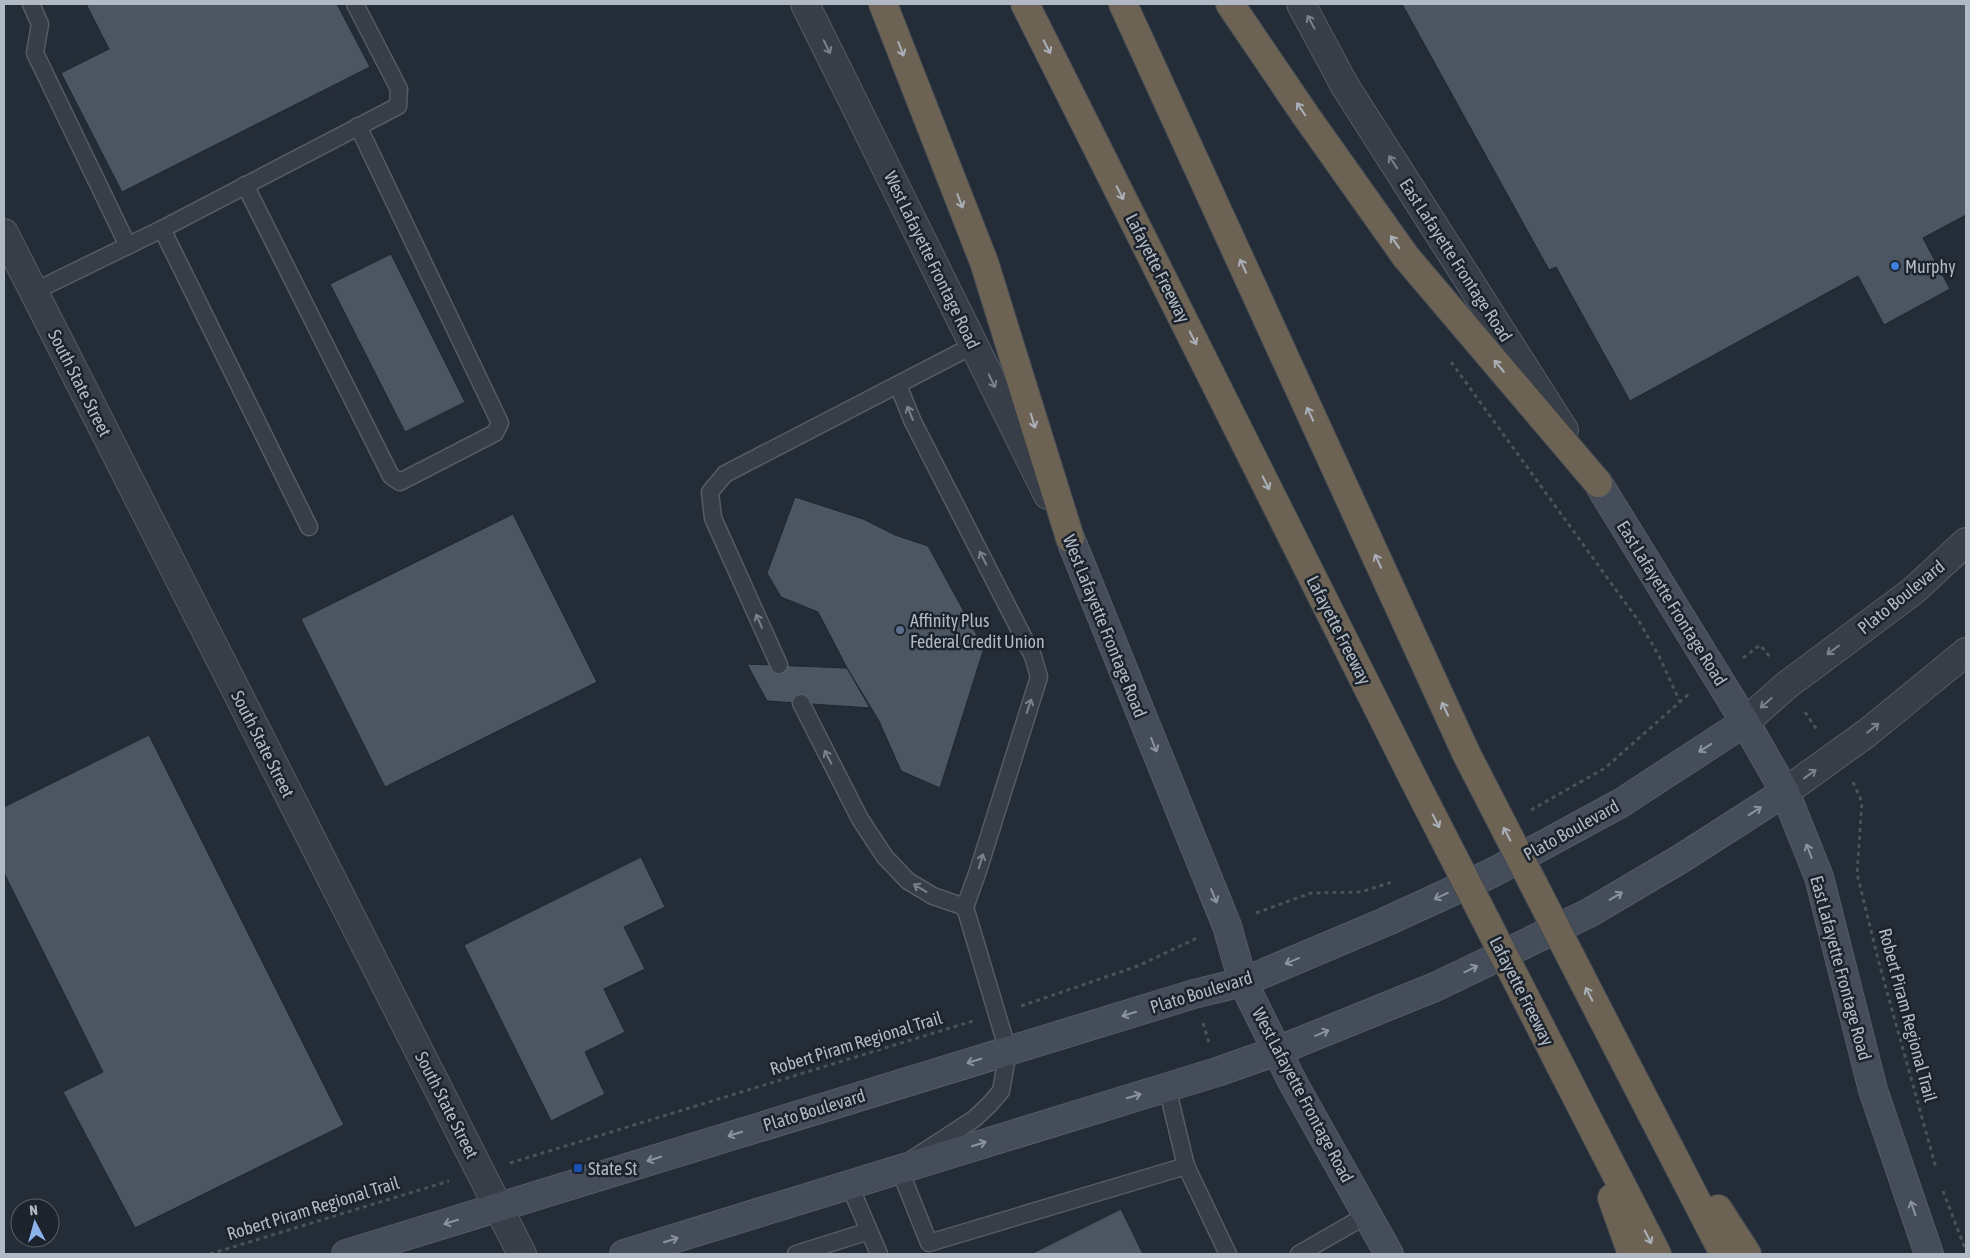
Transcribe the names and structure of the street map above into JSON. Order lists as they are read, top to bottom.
{
  "streets": {
    "highway": ["Lafayette Freeway"],
    "main road": ["West Lafayette Frontage Road", "East Lafayette Frontage Road", "Plato Boulevard"],
    "street": ["South State Street"],
    "path": ["Robert Piram Regional Trail"]
  },
  "crossings": [
    ["West Lafayette Frontage Road", "Plato Boulevard"],
    ["East Lafayette Frontage Road", "Plato Boulevard"],
    ["South State Street", "Plato Boulevard"]
  ],
  "one_way": ["West Lafayette Frontage Road", "East Lafayette Frontage Road"],
  "places": {
    "other": ["Murphy", "Affinity Plus Federal Credit Union"],
    "transit": ["State St"]
  },
  "north": "top"
}
